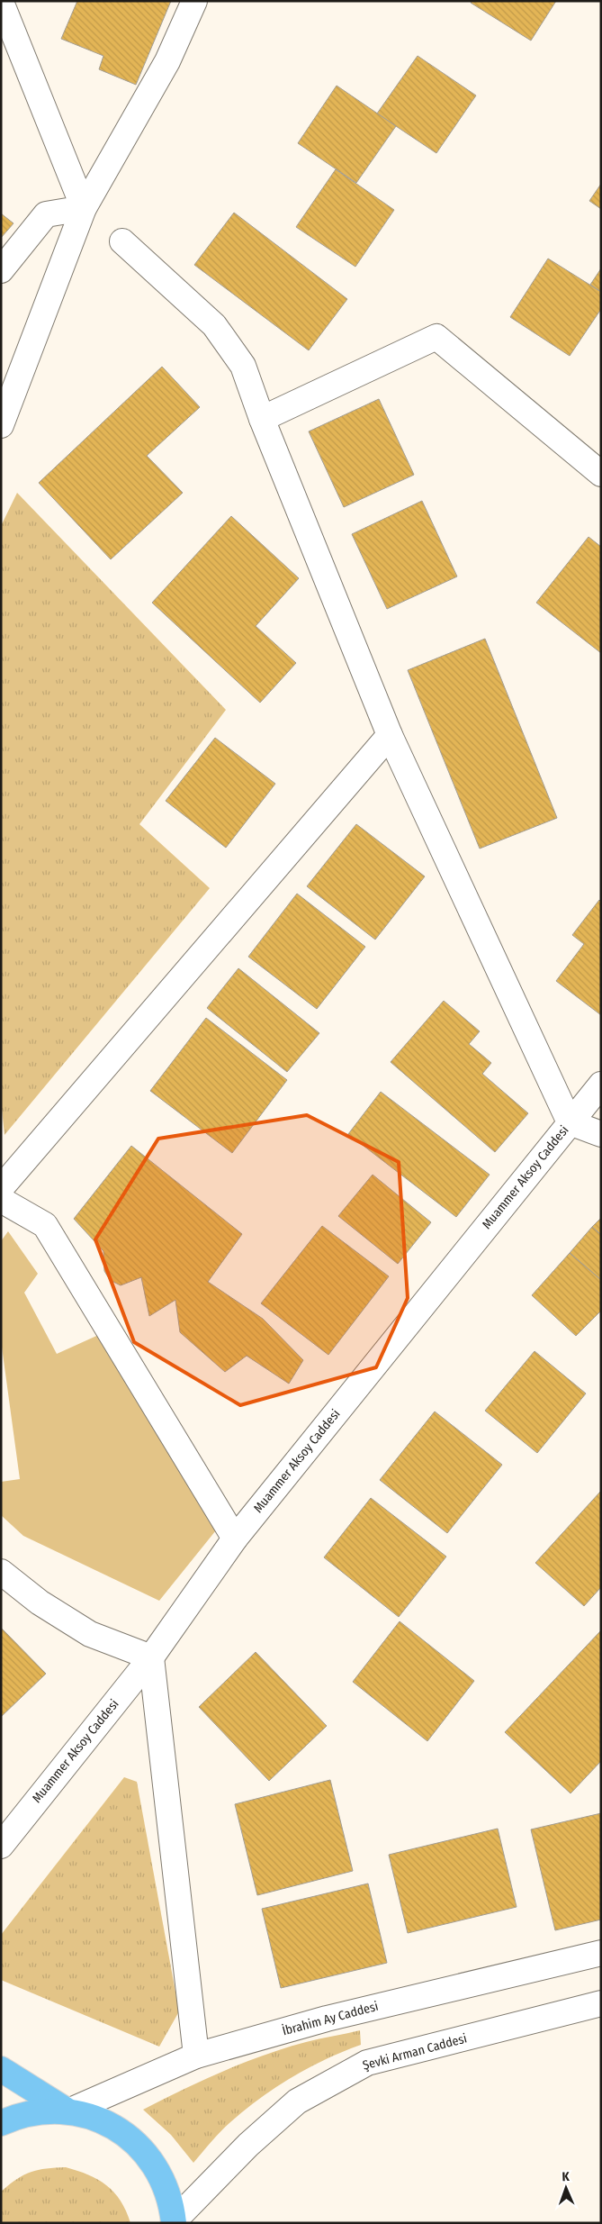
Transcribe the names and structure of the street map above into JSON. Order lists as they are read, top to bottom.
{
  "streets": {
    "street": ["Muammer Aksoy Caddesi", "İbrahim Ay Caddesi", "Şevki Arman Caddesi"]
  },
  "north": "top"
}
